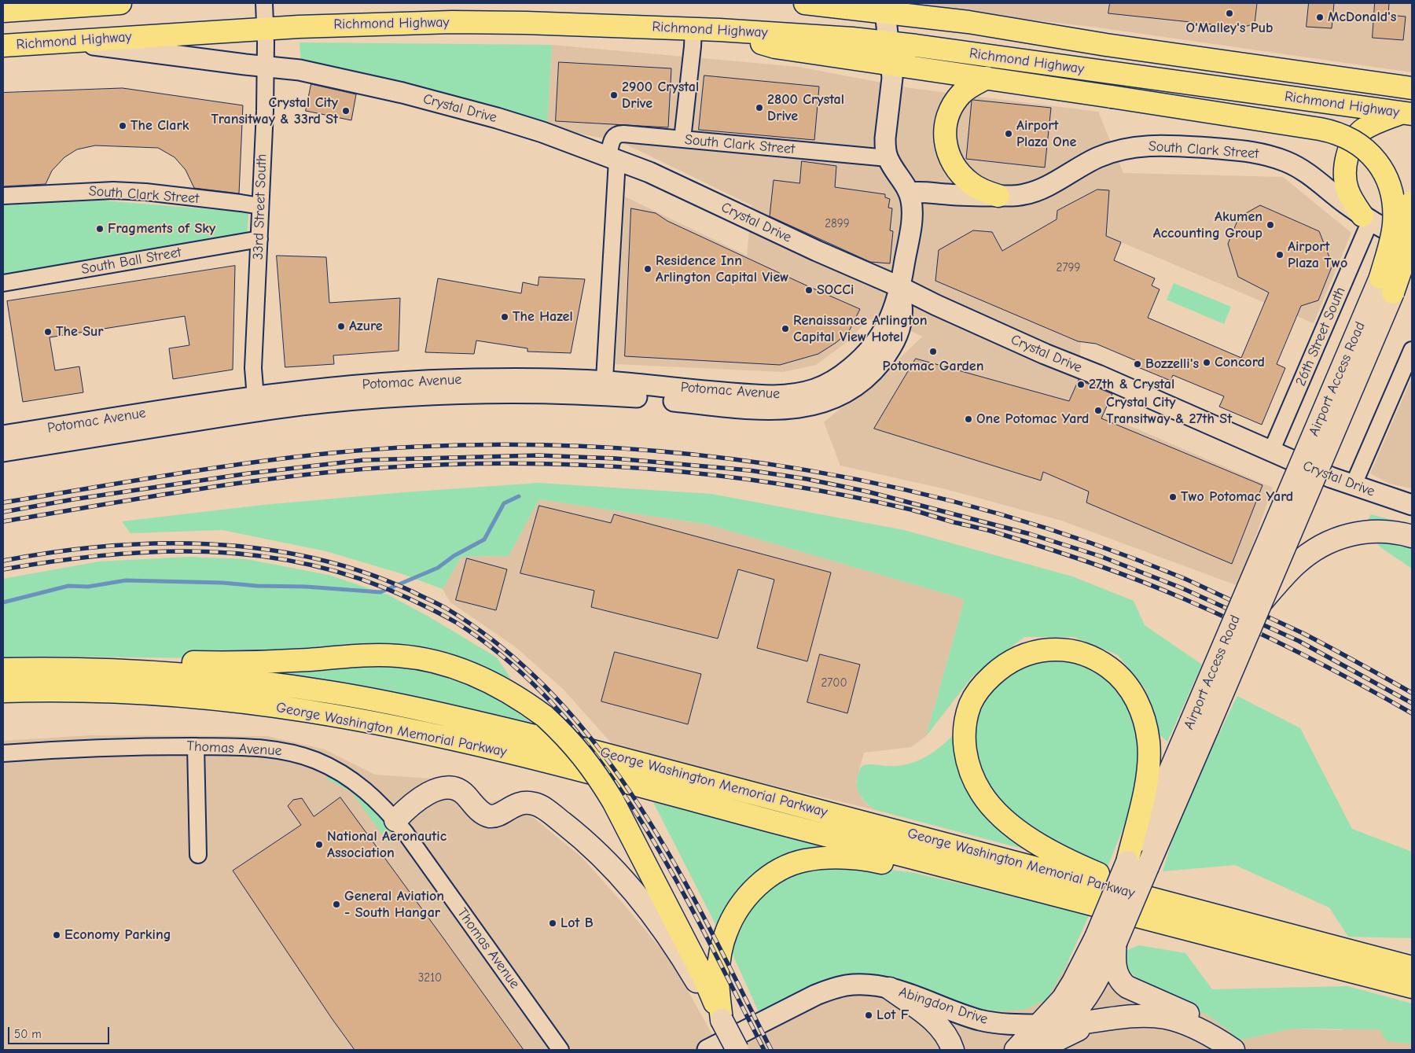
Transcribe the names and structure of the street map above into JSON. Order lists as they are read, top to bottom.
{
  "streets": {
    "highway": ["Richmond Highway", "George Washington Memorial Parkway"],
    "main road": ["Airport Access Road", "Abingdon Drive"],
    "street": [
      "Crystal Drive",
      "South Clark Street",
      "33rd Street South",
      "South Ball Street",
      "26th Street South",
      "Potomac Avenue",
      "Thomas Avenue"
    ]
  },
  "crossings": [
    ["Richmond Highway", "Crystal Drive"],
    ["Richmond Highway", "33rd Street South"],
    ["Crystal Drive", "South Clark Street"],
    ["Crystal Drive", "33rd Street South"],
    ["Crystal Drive", "26th Street South"],
    ["Crystal Drive", "Potomac Avenue"],
    ["South Clark Street", "33rd Street South"],
    ["South Clark Street", "26th Street South"],
    ["South Clark Street", "Potomac Avenue"],
    ["33rd Street South", "South Ball Street"],
    ["33rd Street South", "Potomac Avenue"],
    ["Airport Access Road", "Abingdon Drive"]
  ],
  "places": [
    "O'Malley's Pub",
    "McDonald's",
    "2900 Crystal Drive",
    "2800 Crystal Drive",
    "Crystal City Transitway & 33rd St",
    "The Clark",
    "Airport Plaza One",
    "Akumen Accounting Group",
    "Fragments of Sky",
    "Airport Plaza Two",
    "Residence Inn Arlington Capital View",
    "SOCCi",
    "The Hazel",
    "Azure",
    "Renaissance Arlington Capital View Hotel",
    "The Sur",
    "Potomac Garden",
    "Concord",
    "Bozzelli's",
    "27th & Crystal",
    "Crystal City Transitway & 27th St",
    "One Potomac Yard",
    "Two Potomac Yard",
    "National Aeronautic Association",
    "General Aviation - South Hangar",
    "Lot B",
    "Economy Parking",
    "Lot F"
  ],
  "house_numbers": [
    "2899",
    "2799",
    "2700",
    "3210"
  ],
  "scale_bar": "50 m"
}
